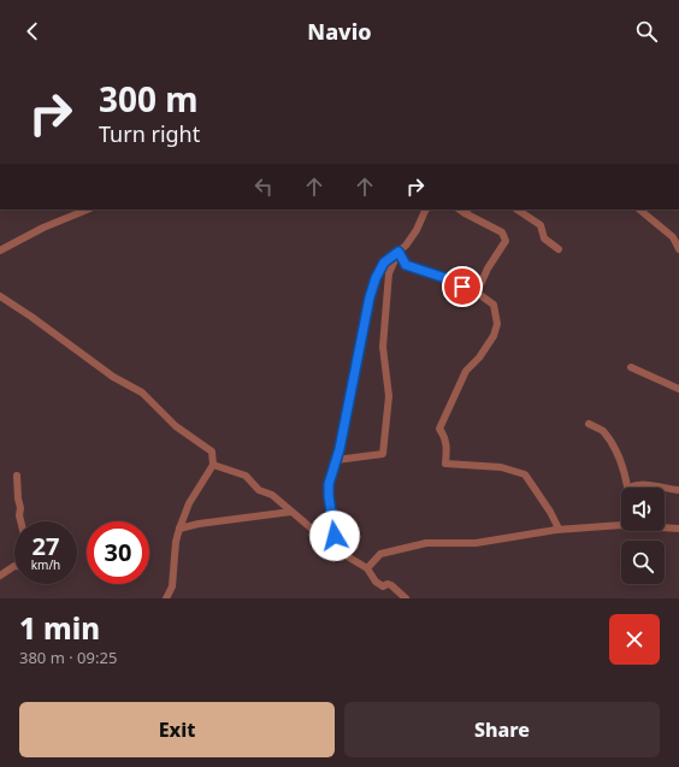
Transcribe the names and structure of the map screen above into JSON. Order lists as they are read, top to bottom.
{
  "page": {
    "header": "Navio",
    "turn": ["300 m", "Turn right"],
    "speed": "27 km/h",
    "limit": "30",
    "heading": ["1 min", "380 m · 09:25"],
    "buttons": ["Exit", "Share"]
  }
}
